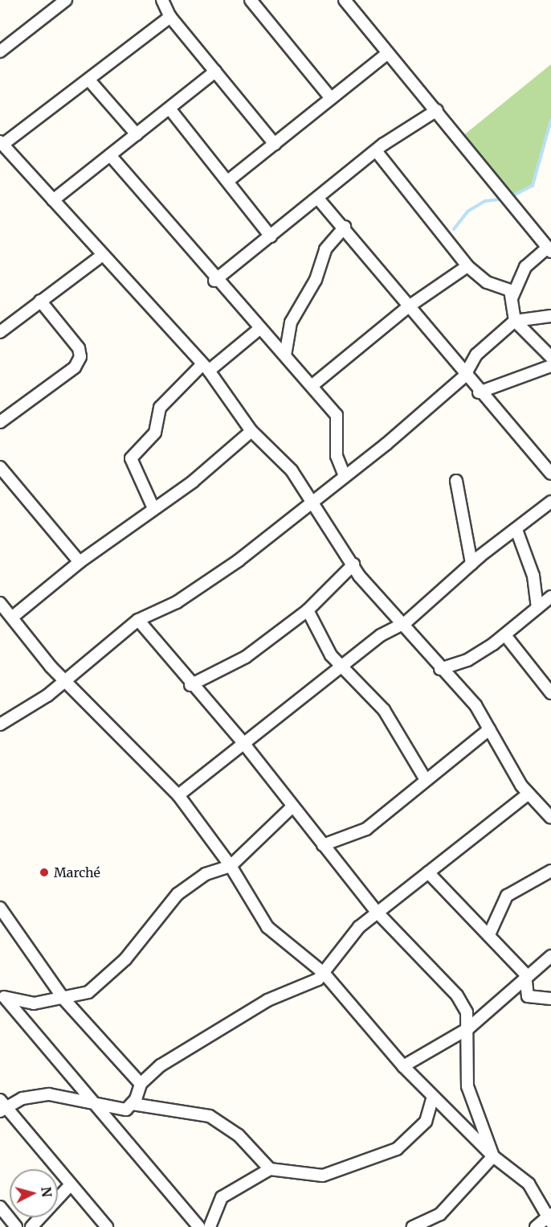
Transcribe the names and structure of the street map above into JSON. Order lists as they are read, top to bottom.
{
  "places": ["Marché"],
  "north": "right"
}
